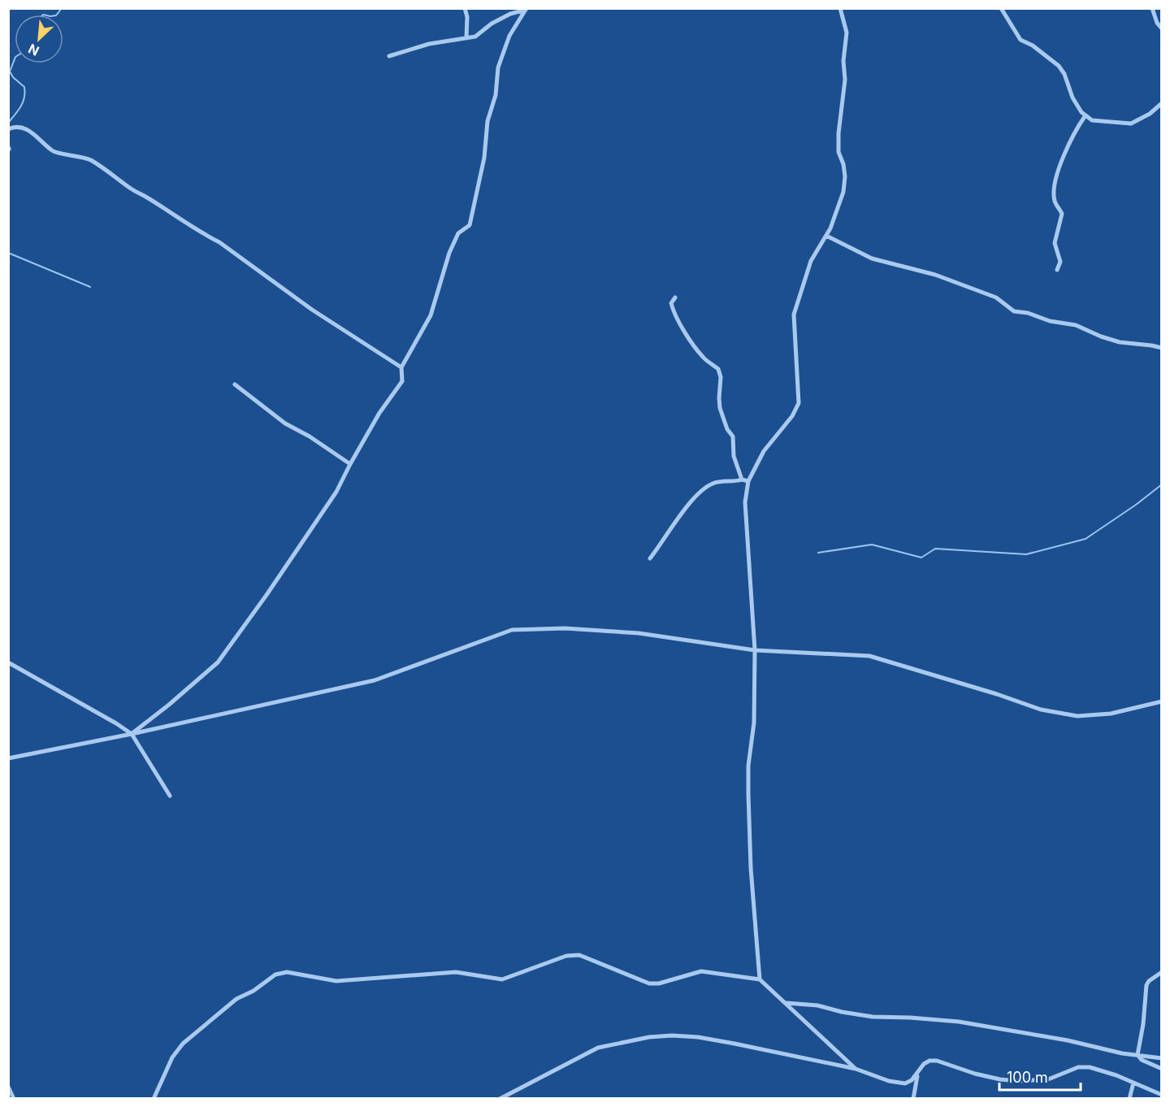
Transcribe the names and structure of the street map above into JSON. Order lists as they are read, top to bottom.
{
  "scale_bar": "100 m",
  "north": "bottom left"
}
